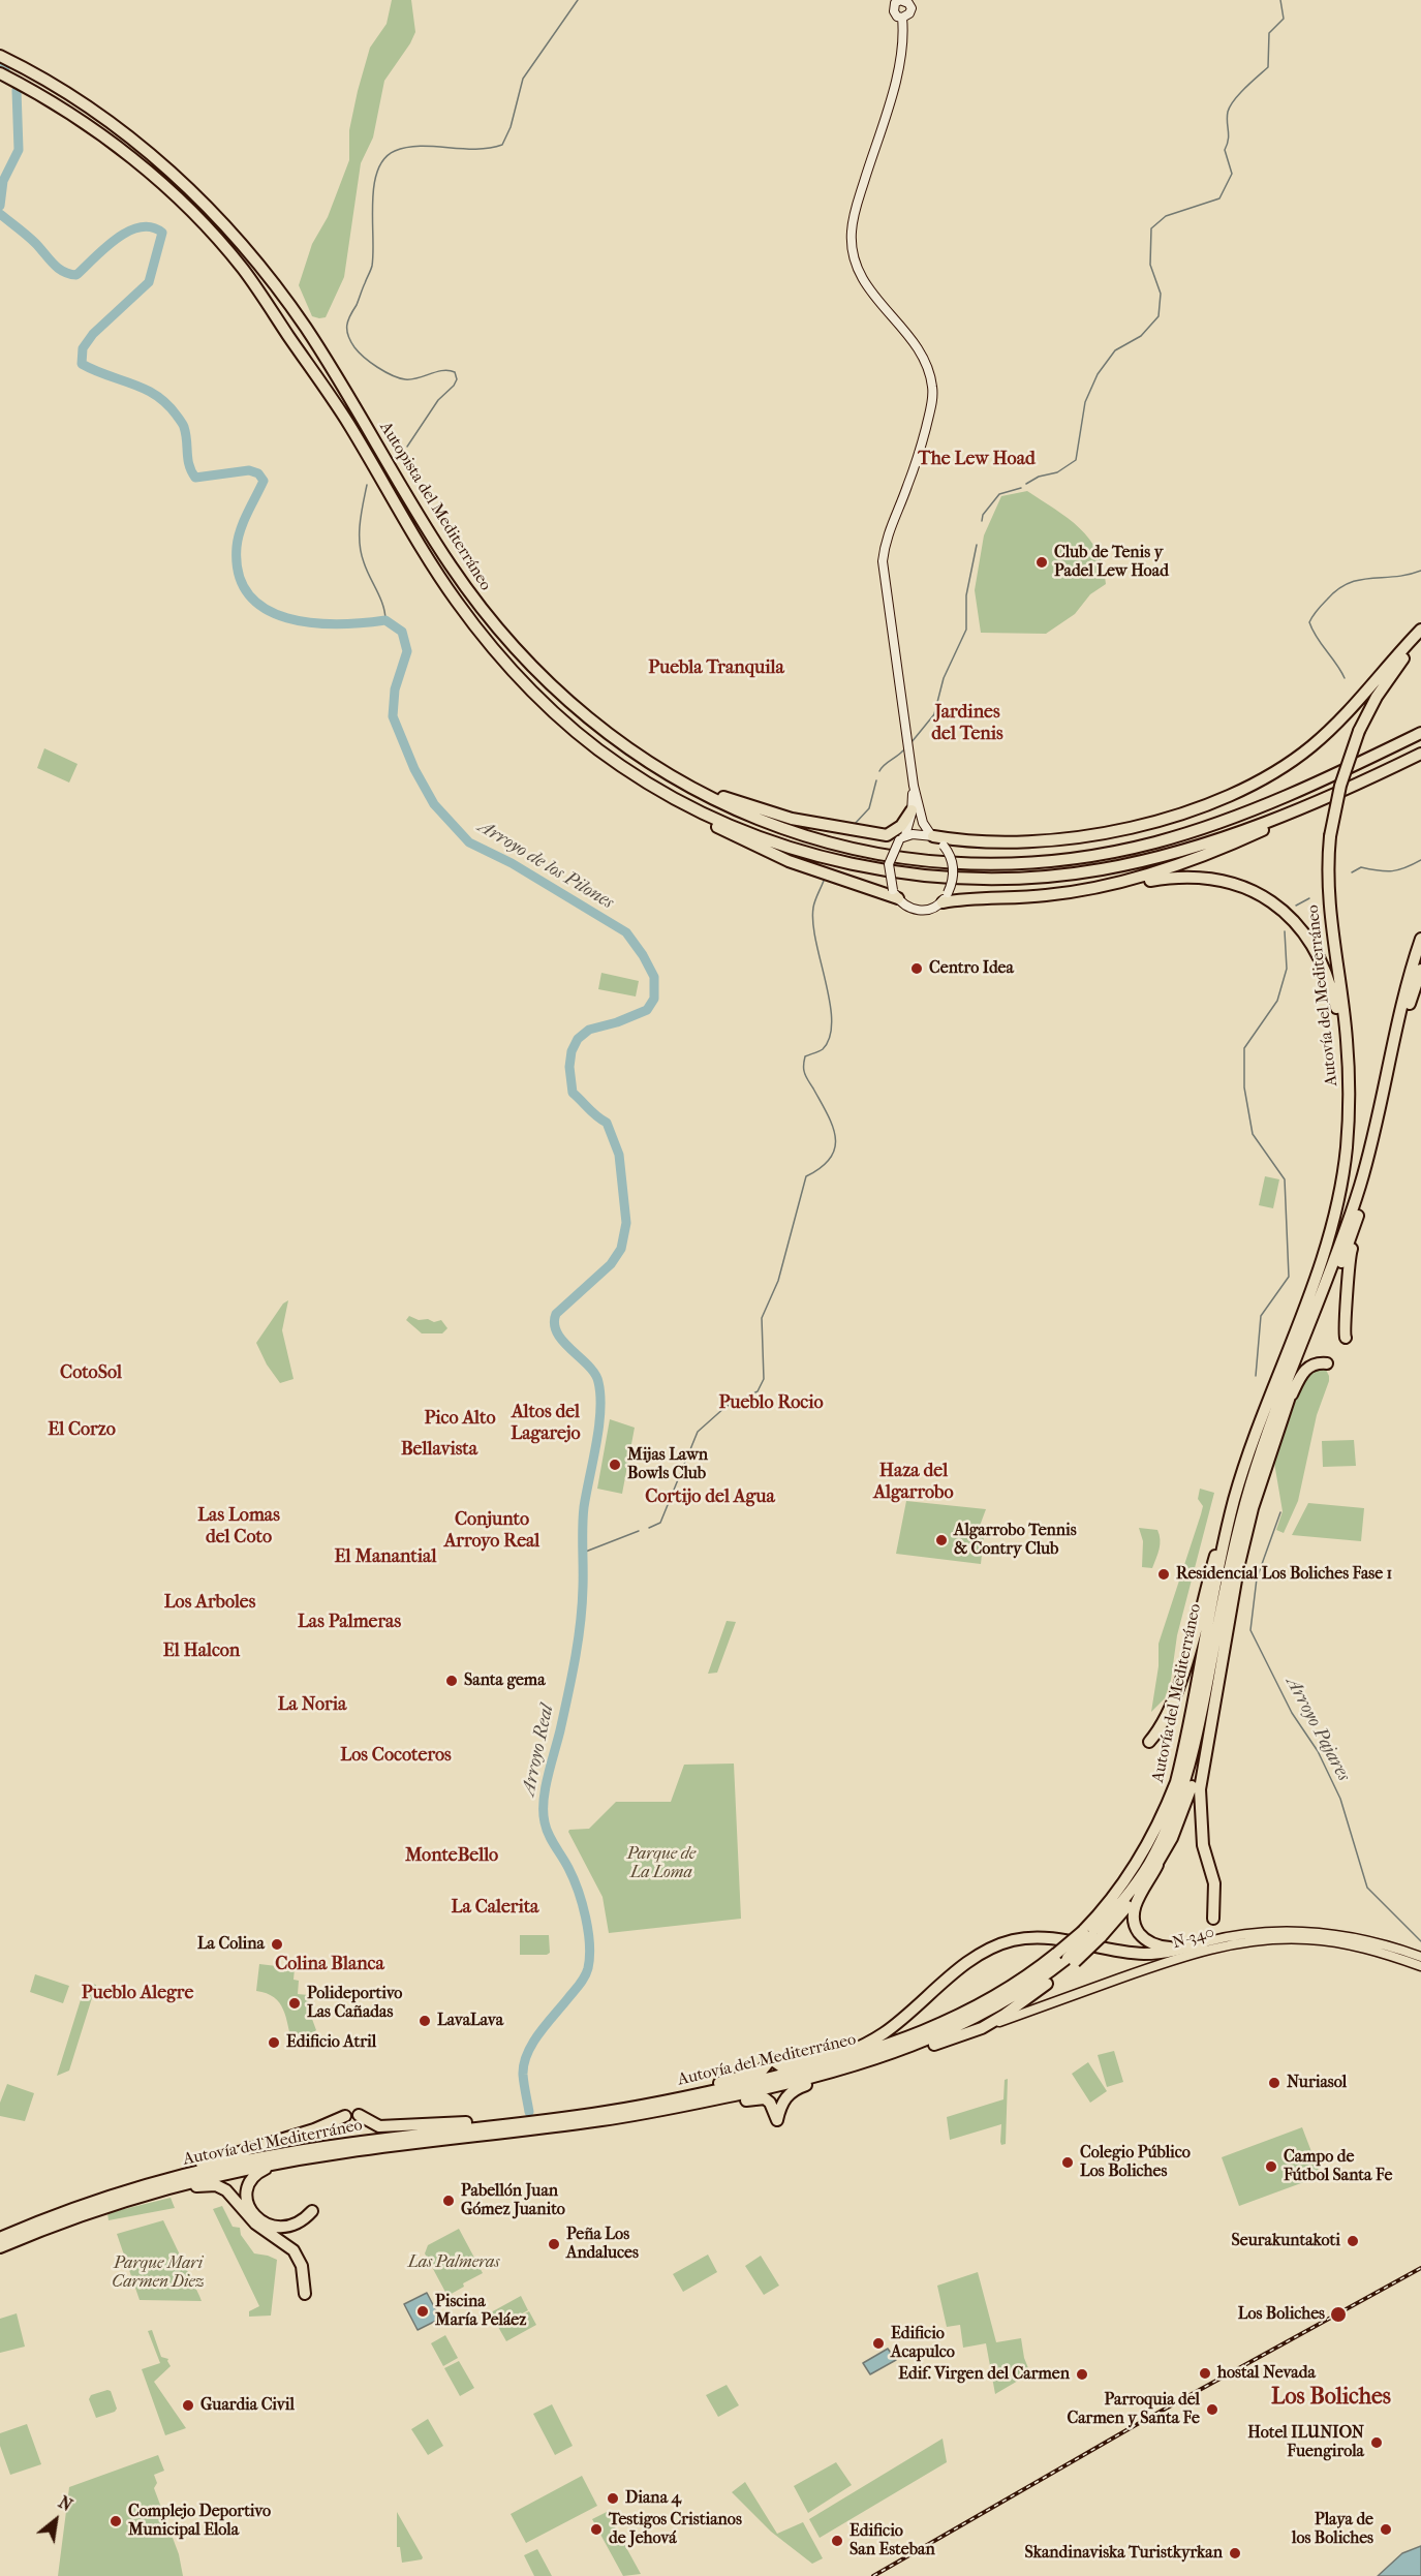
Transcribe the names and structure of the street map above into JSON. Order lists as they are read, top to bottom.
{
  "streets": {
    "highway": ["Autopista del Mediterráneo", "Autovía del Mediterráneo"],
    "main road": ["N-340"]
  },
  "districts": [
    "The Lew Hoad",
    "Puebla Tranquila",
    "Jardines del Tenis",
    "CotoSol",
    "Pueblo Rocio",
    "Altos del Lagarejo",
    "Pico Alto",
    "El Corzo",
    "Bellavista",
    "Haza del Algarrobo",
    "Cortijo del Agua",
    "Las Lomas del Coto",
    "Conjunto Arroyo Real",
    "El Manantial",
    "Los Arboles",
    "Las Palmeras",
    "El Halcon",
    "La Noria",
    "Los Cocoteros",
    "MonteBello",
    "La Calerita",
    "Colina Blanca",
    "Pueblo Alegre",
    "Los Boliches"
  ],
  "water": ["Arroyo de los Pilones", "Arroyo Pajares", "Arroyo Real"],
  "parks": ["Parque de La Loma", "Las Palmeras", "Parque Mari Carmen Diez"],
  "places": [
    "Club de Tenis y Padel Lew Hoad",
    "Centro Idea",
    "Mijas Lawn Bowls Club",
    "Algarrobo Tennis & Contry Club",
    "Residencial Los Boliches Fase 1",
    "Santa gema",
    "La Colina",
    "Polideportivo Las Cañadas",
    "LavaLava",
    "Edificio Atril",
    "Nuriasol",
    "Colegio Público Los Boliches",
    "Campo de Fútbol Santa Fe",
    "Pabellón Juan Gómez Juanito",
    "Seurakuntakoti",
    "Peña Los Andaluces",
    "Piscina María Peláez",
    "Los Boliches",
    "Edificio Acapulco",
    "hostal Nevada",
    "Edif. Virgen del Carmen",
    "Guardia Civil",
    "Parroquia del Carmen y Santa Fe",
    "Hotel ILUNION Fuengirola",
    "Diana 4",
    "Complejo Deportivo Municipal Elola",
    "Testigos Cristianos de Jehová",
    "Playa de los Boliches",
    "Edificio San Esteban",
    "Skandinaviska Turistkyrkan"
  ],
  "north": "top right"
}
